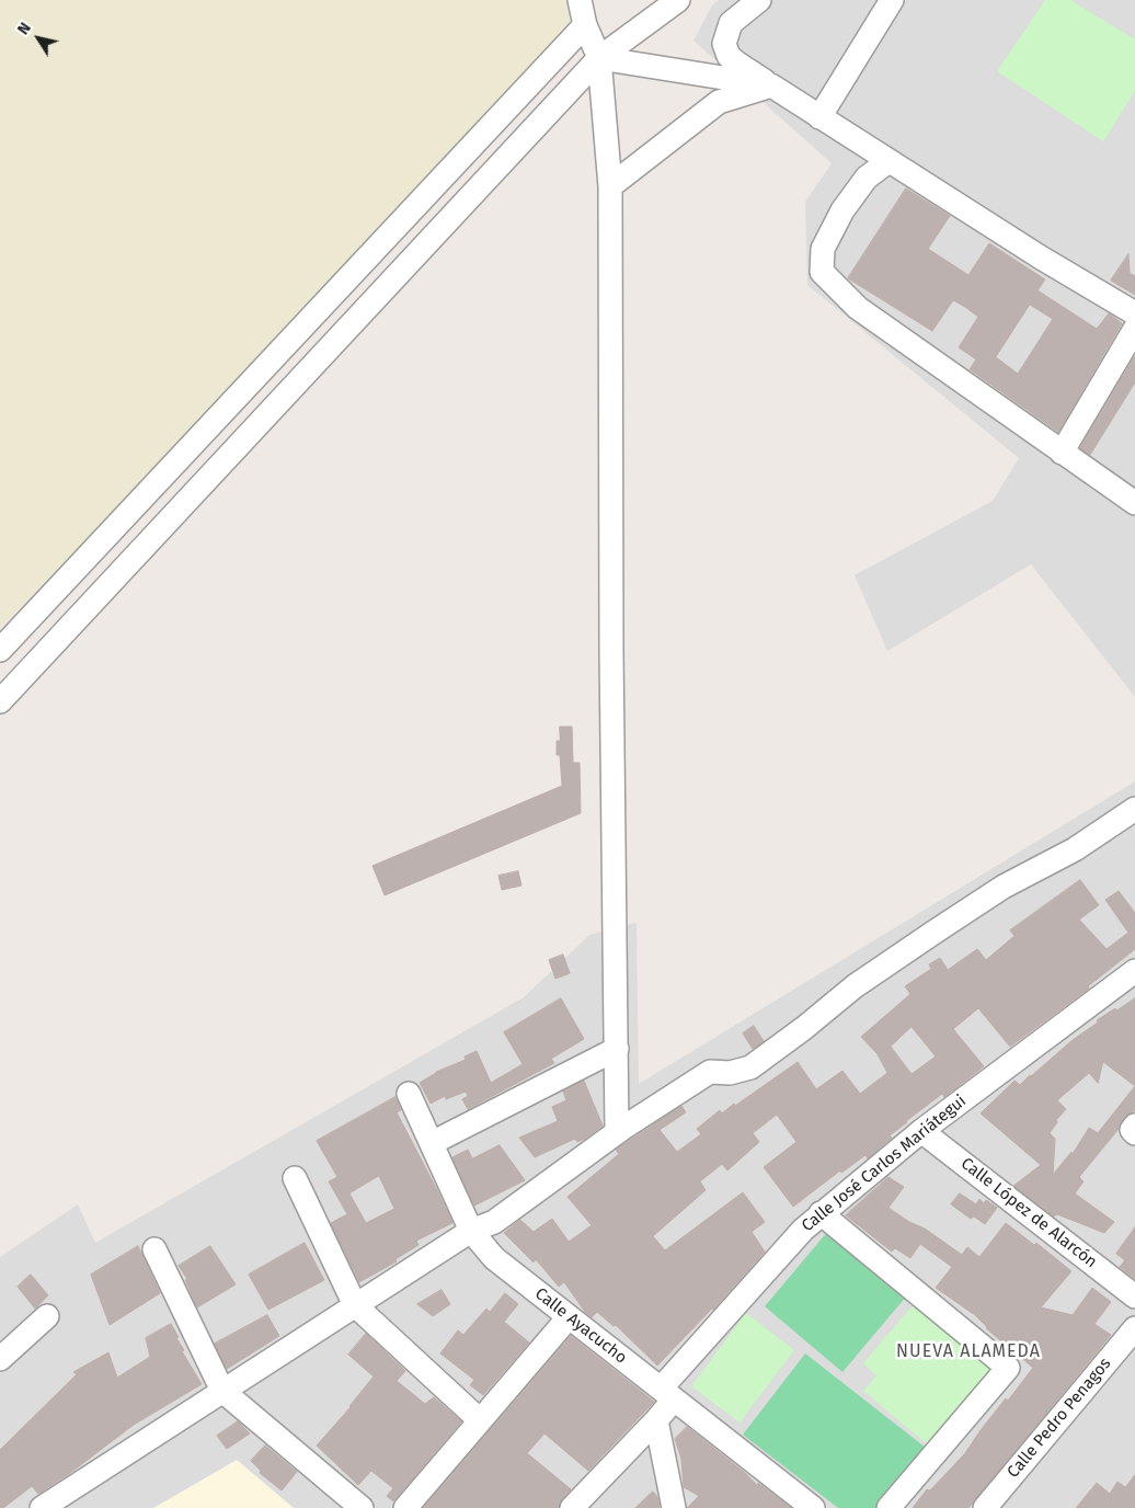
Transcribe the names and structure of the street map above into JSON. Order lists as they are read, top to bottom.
{
  "streets": {
    "street": [
      "Calle José Carlos Mariátegui",
      "Calle López de Alarcón",
      "Calle Ayacucho",
      "Calle Pedro Penagos"
    ]
  },
  "crossings": [
    ["Calle José Carlos Mariátegui", "Calle López de Alarcón"],
    ["Calle José Carlos Mariátegui", "Calle Ayacucho"]
  ],
  "districts": ["NUEVA ALAMEDA"],
  "north": "top left"
}
